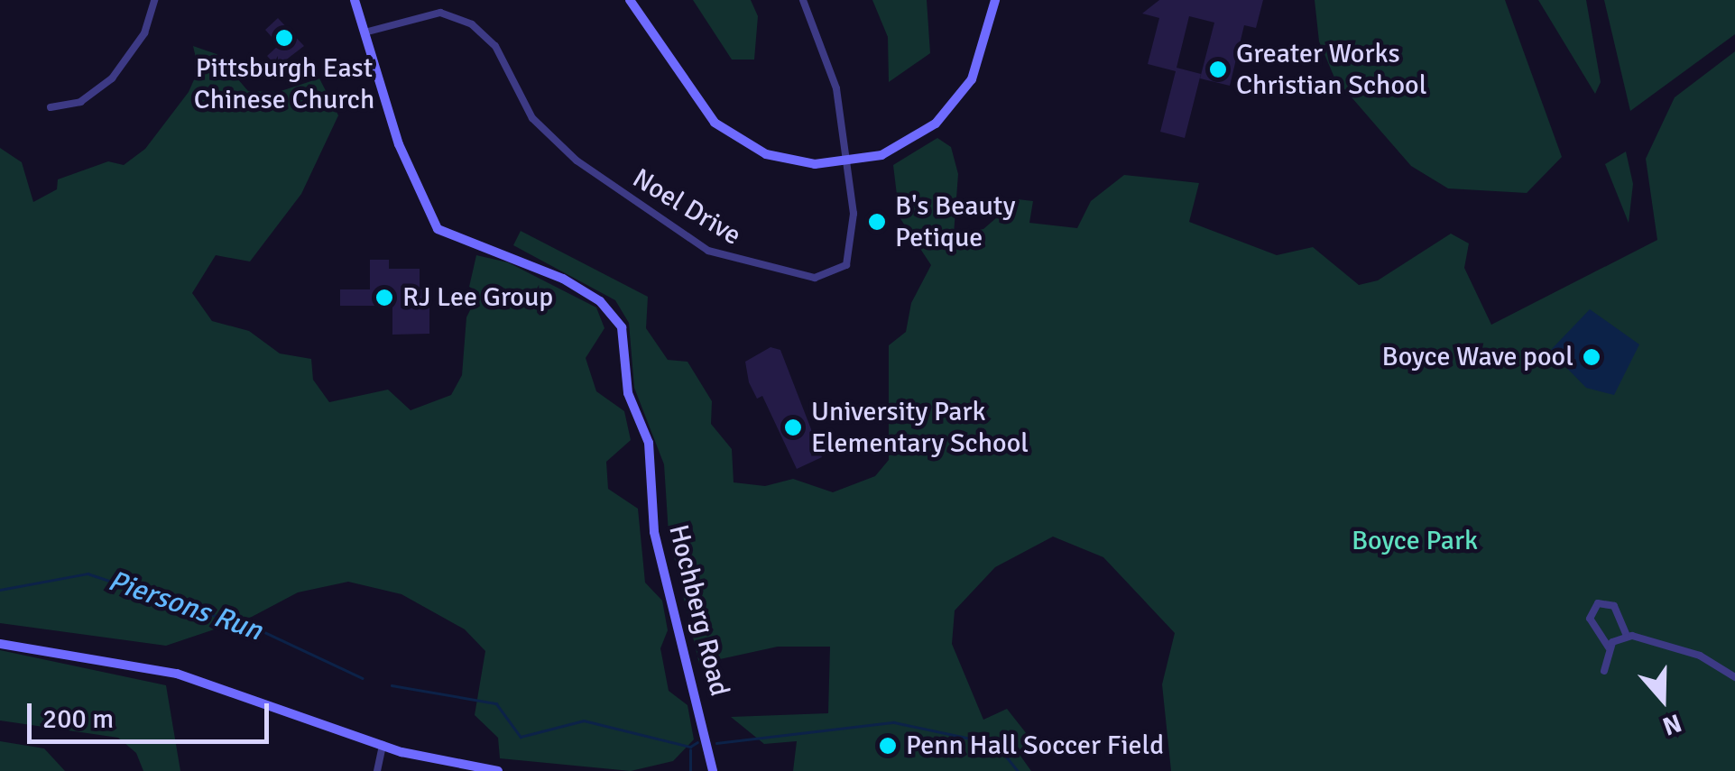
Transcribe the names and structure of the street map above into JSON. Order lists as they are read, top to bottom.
{
  "streets": {
    "street": ["Noel Drive", "Hochberg Road"]
  },
  "crossings": [
    ["Noel Drive", "Hochberg Road"]
  ],
  "water": ["Piersons Run"],
  "parks": ["Boyce Park"],
  "places": [
    "Pittsburgh East Chinese Church",
    "Greater Works Christian School",
    "B's Beauty Petique",
    "RJ Lee Group",
    "Boyce Wave pool",
    "University Park Elementary School",
    "Penn Hall Soccer Field"
  ],
  "scale_bar": "200 m",
  "north": "bottom"
}
